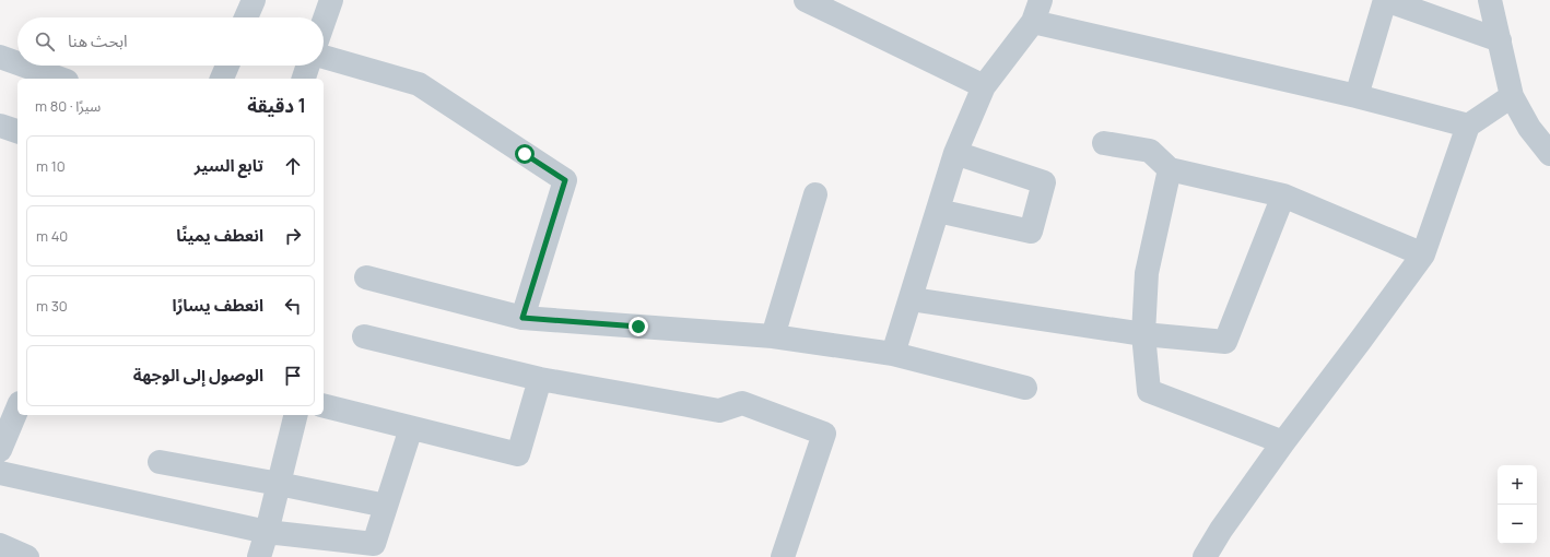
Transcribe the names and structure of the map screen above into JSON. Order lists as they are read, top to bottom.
{
  "page": {
    "search": "ابحث هنا",
    "heading": ["1 دقيقة", "سيرًا · 80 m"],
    "list": [
      ["تابع السير", "10 m"],
      ["انعطف يمينًا", "40 m"],
      ["انعطف يسارًا", "30 m"],
      "الوصول إلى الوجهة"
    ],
    "map_buttons": ["+", "−"]
  }
}
